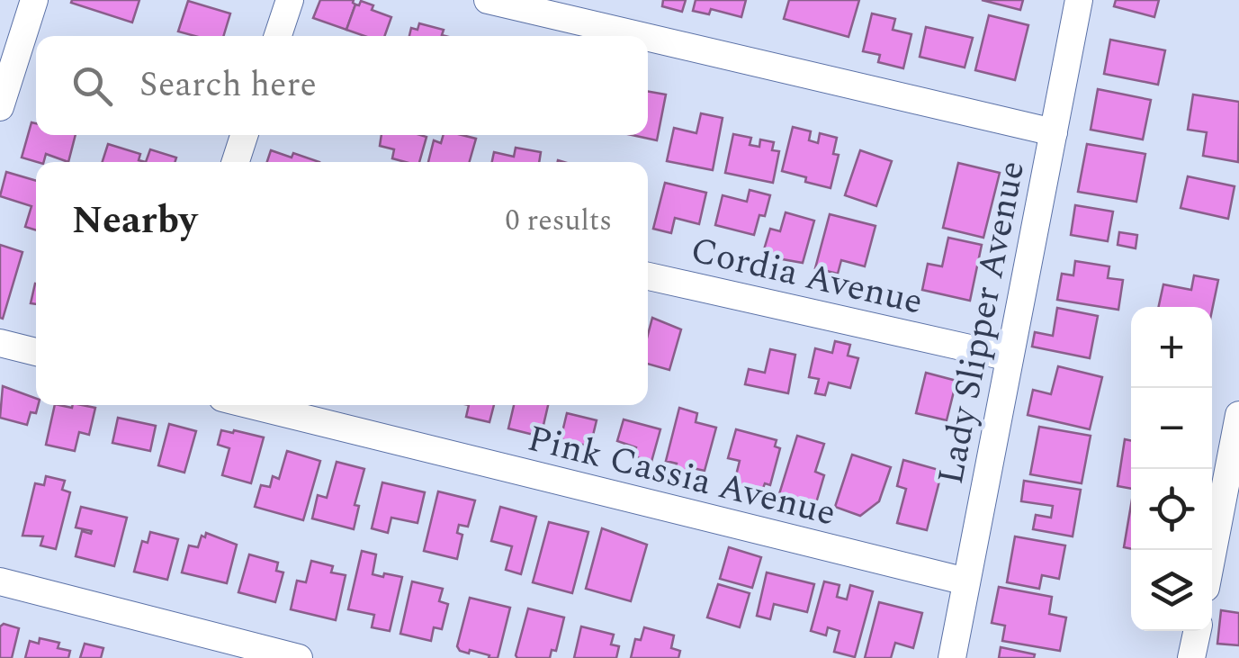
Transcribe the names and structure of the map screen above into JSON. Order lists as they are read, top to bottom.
{
  "streets": {
    "street": ["Cordia Avenue", "Lady Slipper Avenue", "Pink Cassia Avenue"]
  },
  "crossings": [
    ["Cordia Avenue", "Lady Slipper Avenue"],
    ["Lady Slipper Avenue", "Pink Cassia Avenue"]
  ],
  "page": {
    "search": "Search here",
    "heading": ["Nearby", "0 results"],
    "map_buttons": ["+", "−"]
  }
}
